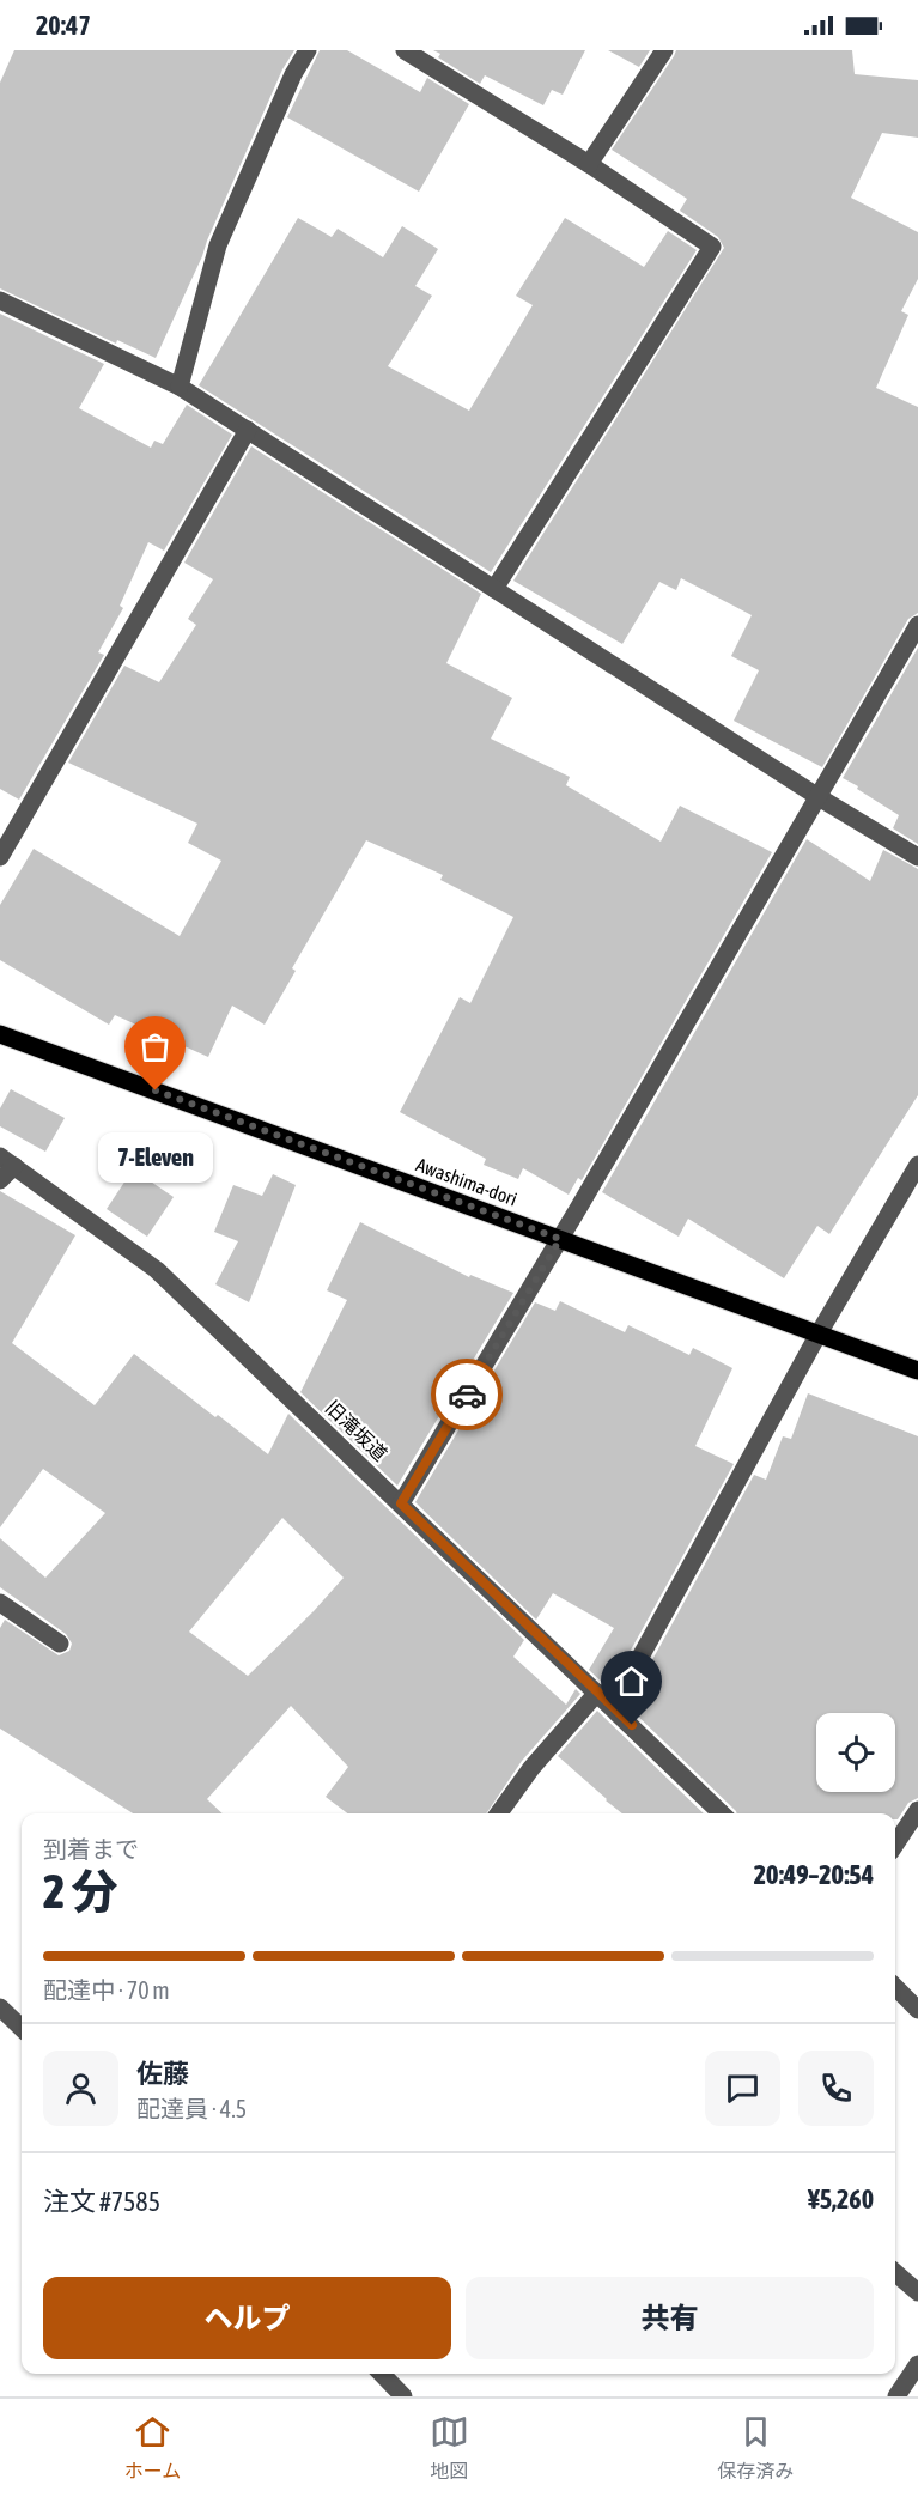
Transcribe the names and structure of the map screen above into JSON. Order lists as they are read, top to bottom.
{
  "streets": {
    "main road": ["Awashima-dori"],
    "street": ["旧滝坂道"]
  },
  "places": ["7-Eleven"],
  "page": {
    "status": "20:47",
    "bubble": "7-Eleven",
    "heading": ["2 分", "到着まで", "20:49–20:54"],
    "panel": [
      "佐藤",
      "配達員 · 4.5",
      "注文 #7585",
      "¥5,260"
    ],
    "bar": "配達中 · 70 m",
    "buttons": ["ヘルプ", "共有"],
    "tabs": ["ホーム", "地図", "保存済み"]
  }
}
